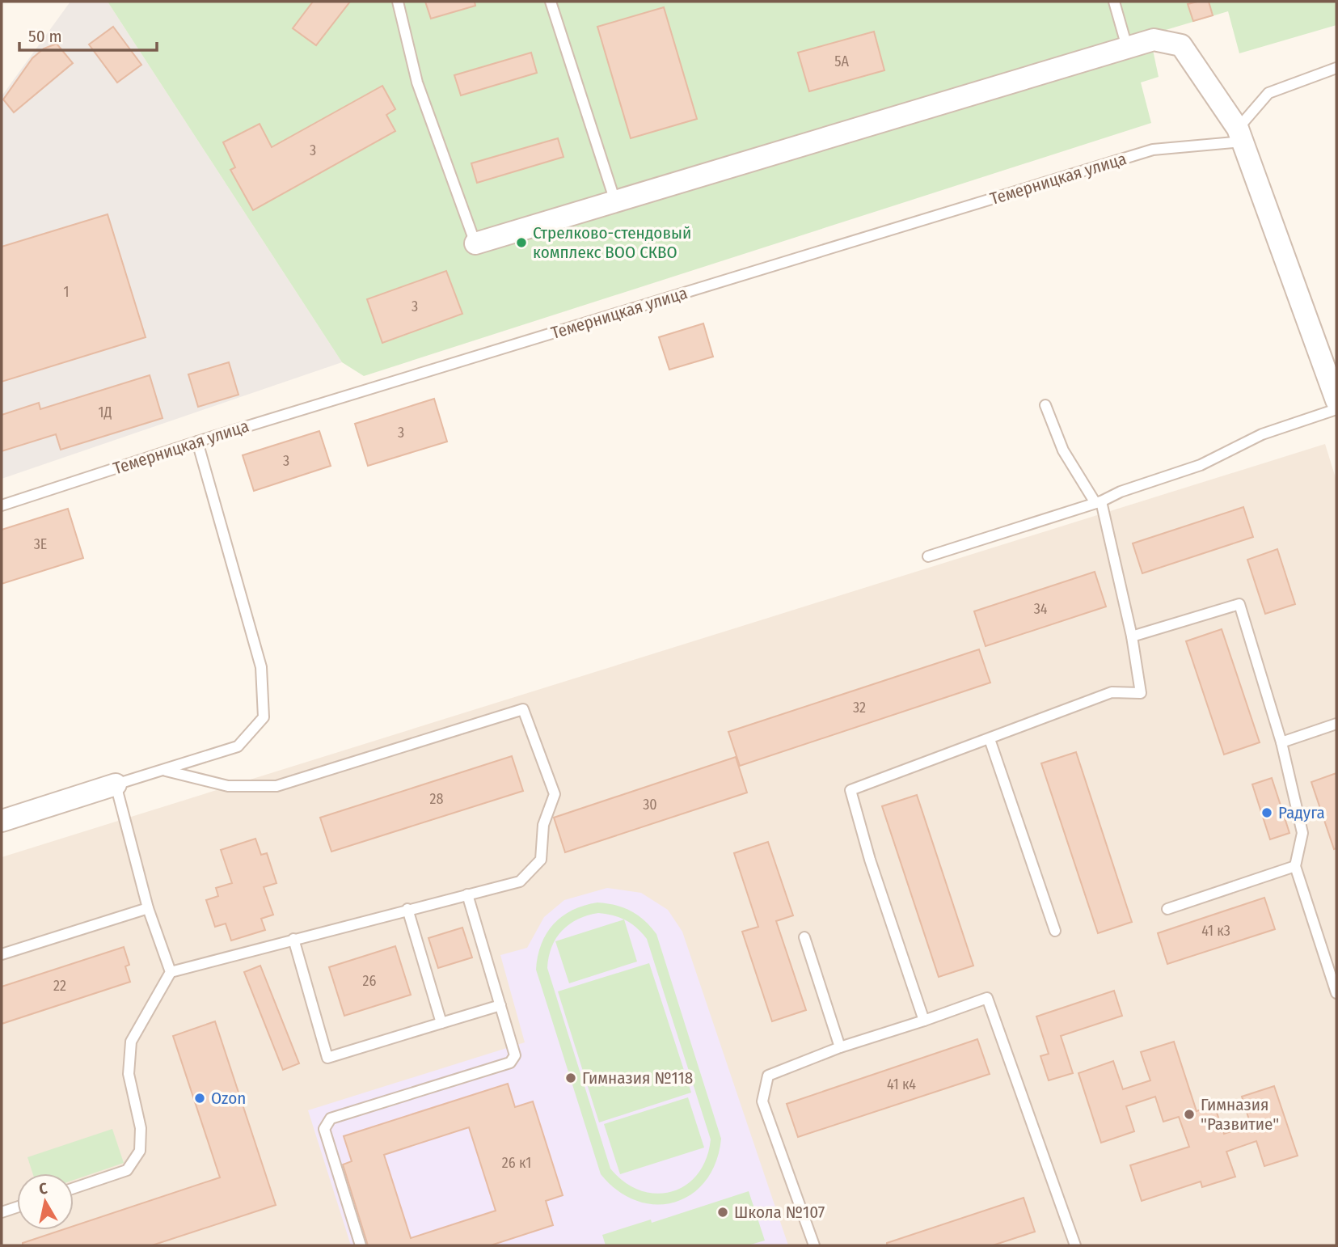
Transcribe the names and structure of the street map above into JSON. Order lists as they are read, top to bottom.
{
  "streets": {
    "lane": ["Темерницкая улица"]
  },
  "places": [
    "Стрелково-стендовый комплекс ВОО СКВО",
    "Радуга",
    "Гимназия №118",
    "Ozon",
    "Гимназия \"Развитие\"",
    "Школа №107"
  ],
  "house_numbers": [
    "5А",
    "3",
    "1",
    "3",
    "1Д",
    "3",
    "3",
    "3Е",
    "34",
    "32",
    "28",
    "30",
    "41 к3",
    "26",
    "22",
    "41 к4",
    "26 к1"
  ],
  "scale_bar": "50 m",
  "north": "top"
}
